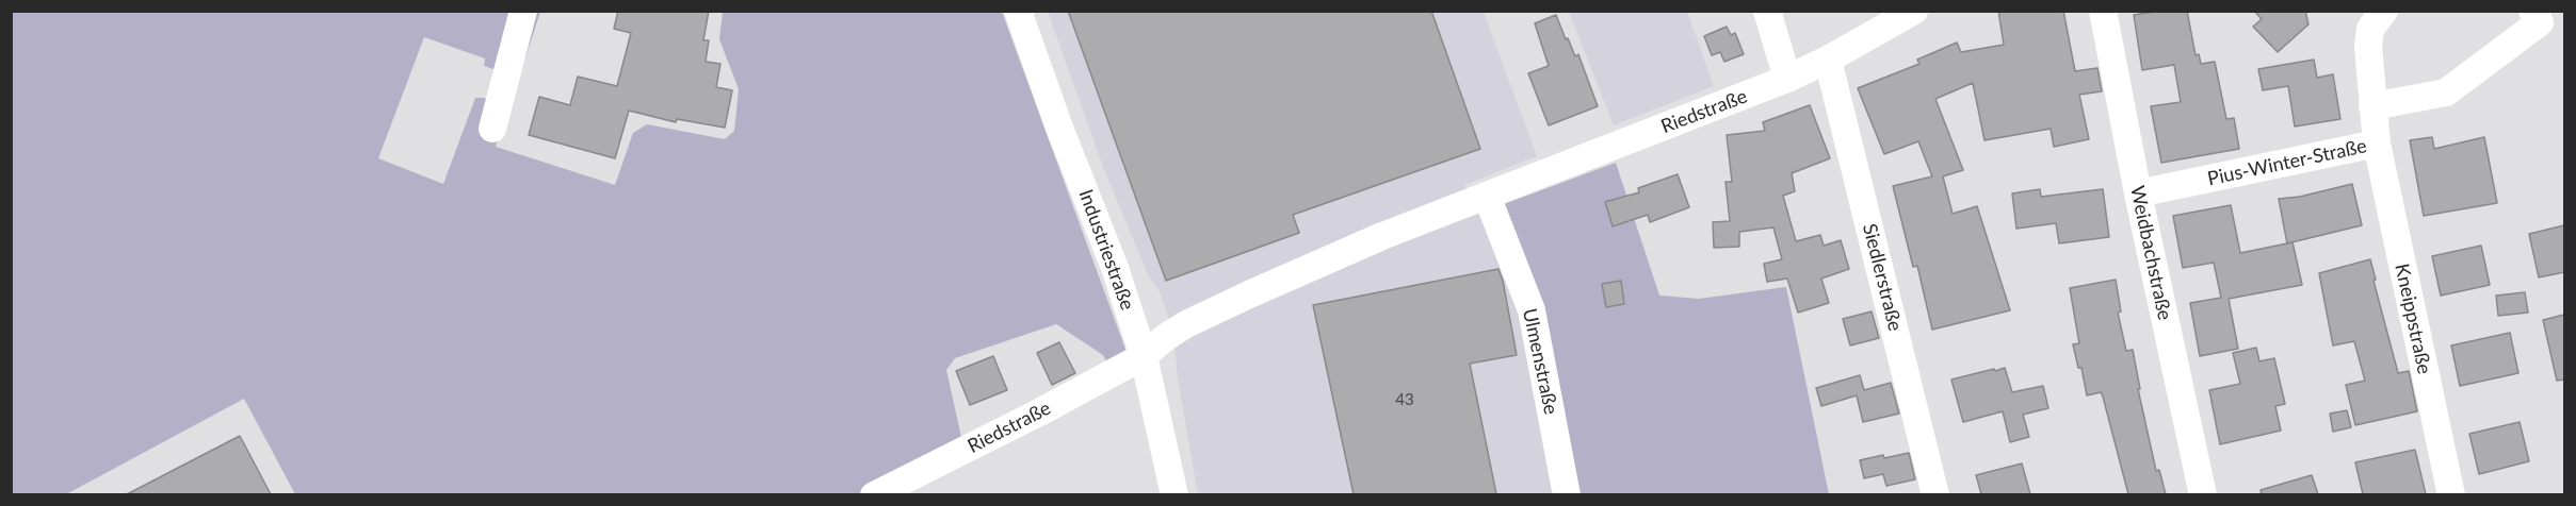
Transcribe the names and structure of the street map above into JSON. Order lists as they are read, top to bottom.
{
  "streets": {
    "street": [
      "Riedstraße",
      "Pius-Winter-Straße",
      "Industriestraße",
      "Weidbachstraße",
      "Siedlerstraße",
      "Kneippstraße",
      "Ulmenstraße"
    ]
  },
  "crossings": [
    ["Riedstraße", "Industriestraße"],
    ["Riedstraße", "Siedlerstraße"],
    ["Riedstraße", "Ulmenstraße"],
    ["Pius-Winter-Straße", "Weidbachstraße"],
    ["Pius-Winter-Straße", "Kneippstraße"]
  ],
  "house_numbers": ["43"]
}
